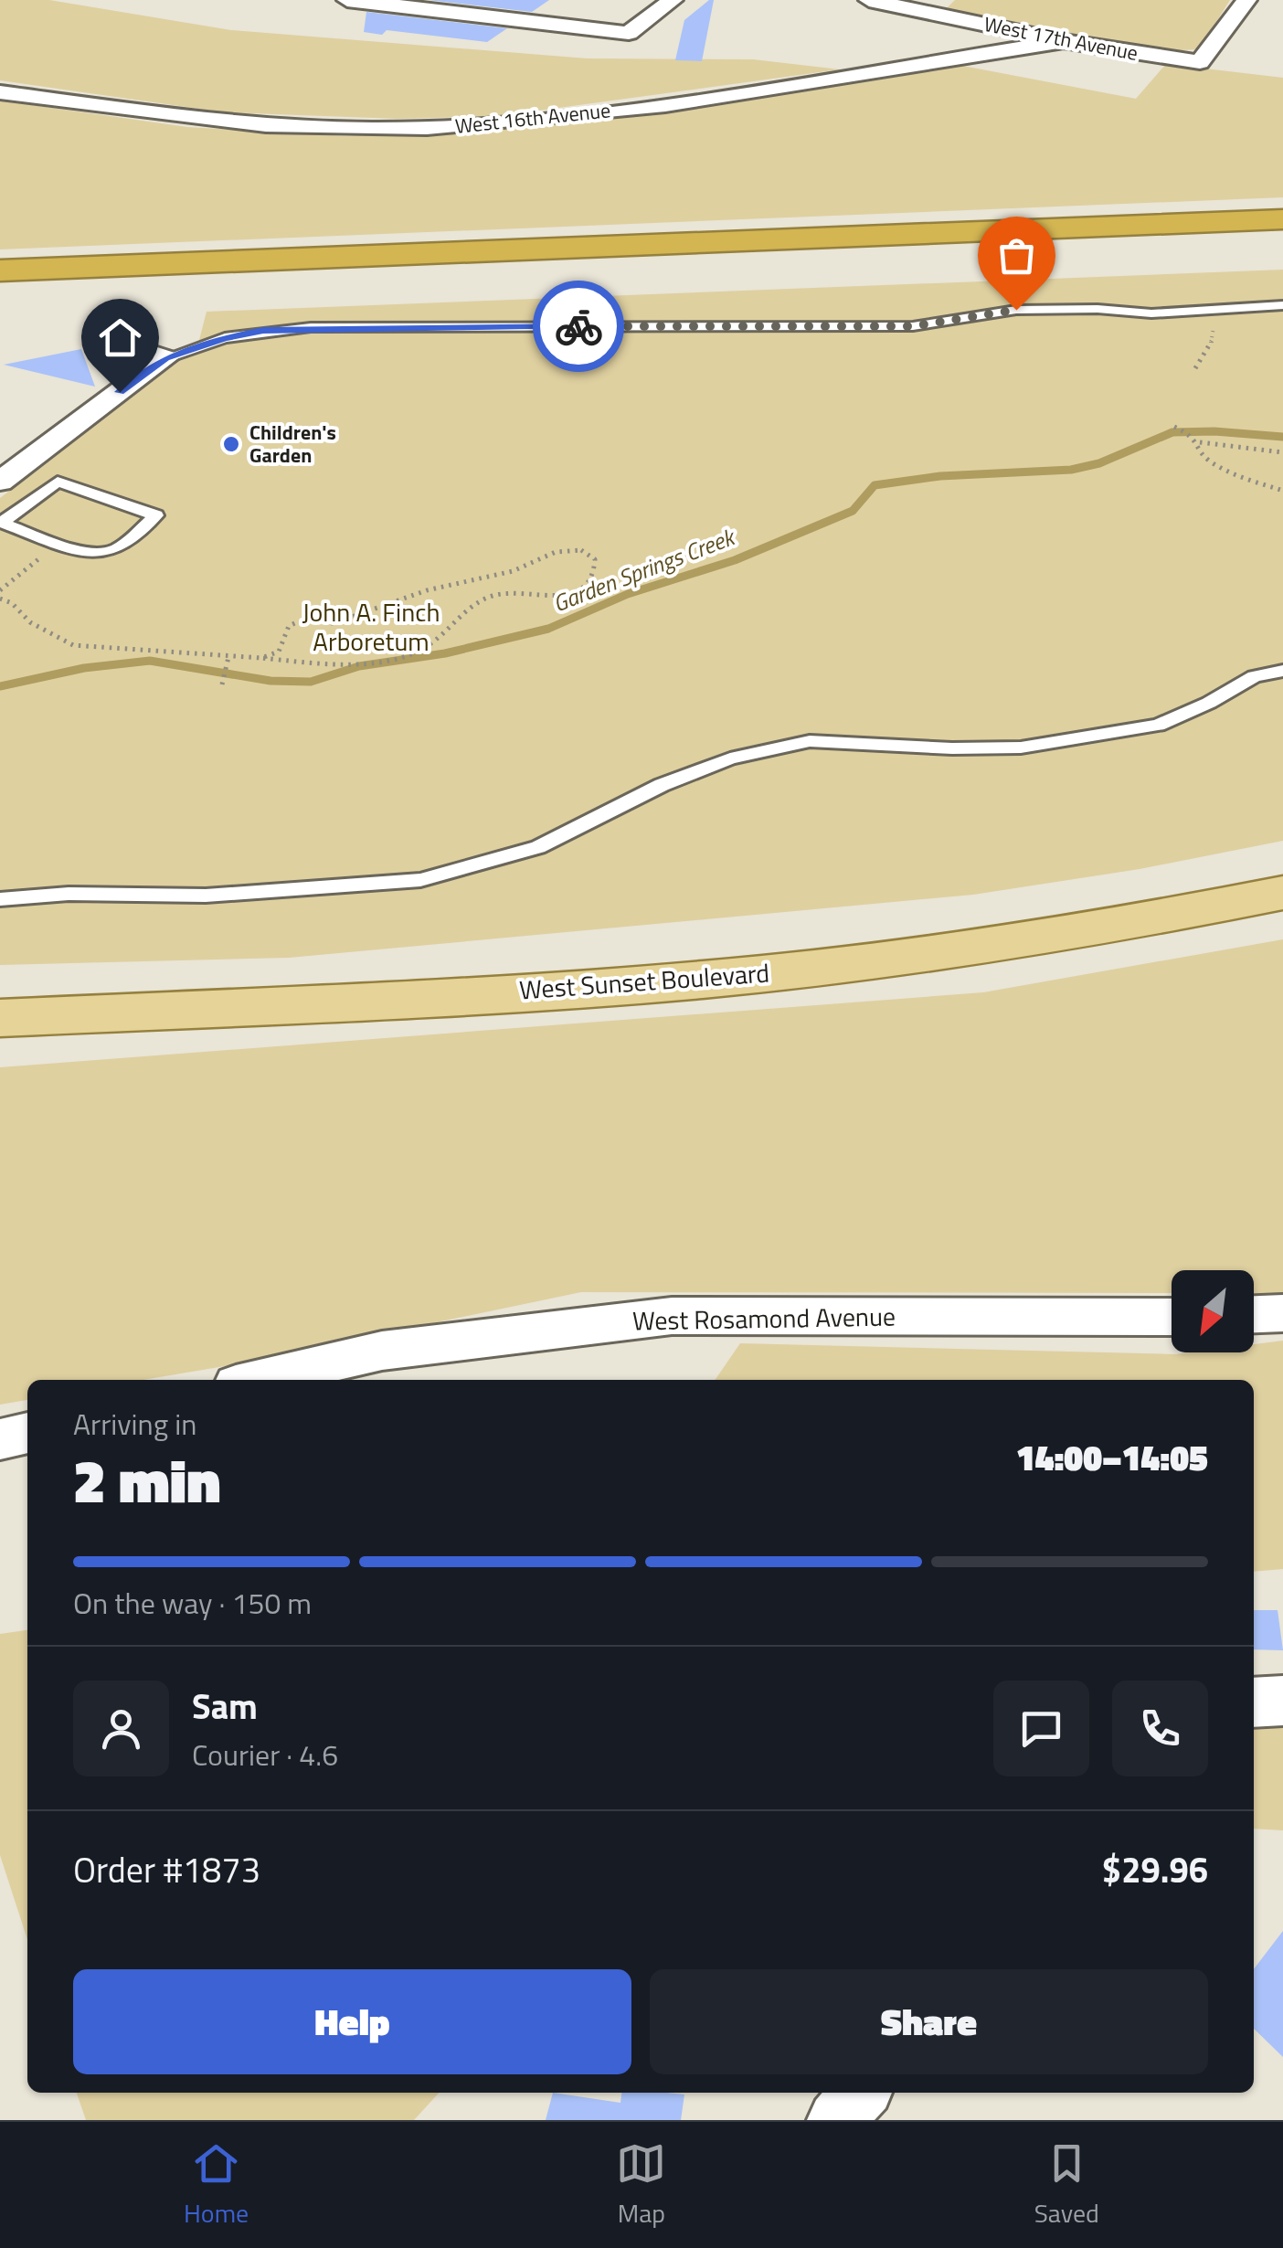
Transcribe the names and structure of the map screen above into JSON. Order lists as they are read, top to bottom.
{
  "streets": {
    "main road": ["West Sunset Boulevard"],
    "street": ["West 17th Avenue", "West 16th Avenue", "West Rosamond Avenue"]
  },
  "crossings": [
    ["West 17th Avenue", "West 16th Avenue"]
  ],
  "water": ["Garden Springs Creek"],
  "parks": ["John A. Finch Arboretum"],
  "places": ["Children's Garden"],
  "north": "bottom left",
  "page": {
    "heading": ["2 min", "Arriving in", "14:00–14:05"],
    "panel": [
      "Sam",
      "Courier · 4.6",
      "Order #1873",
      "$29.96"
    ],
    "bar": "On the way · 150 m",
    "buttons": ["Help", "Share"],
    "tabs": ["Home", "Map", "Saved"]
  }
}
